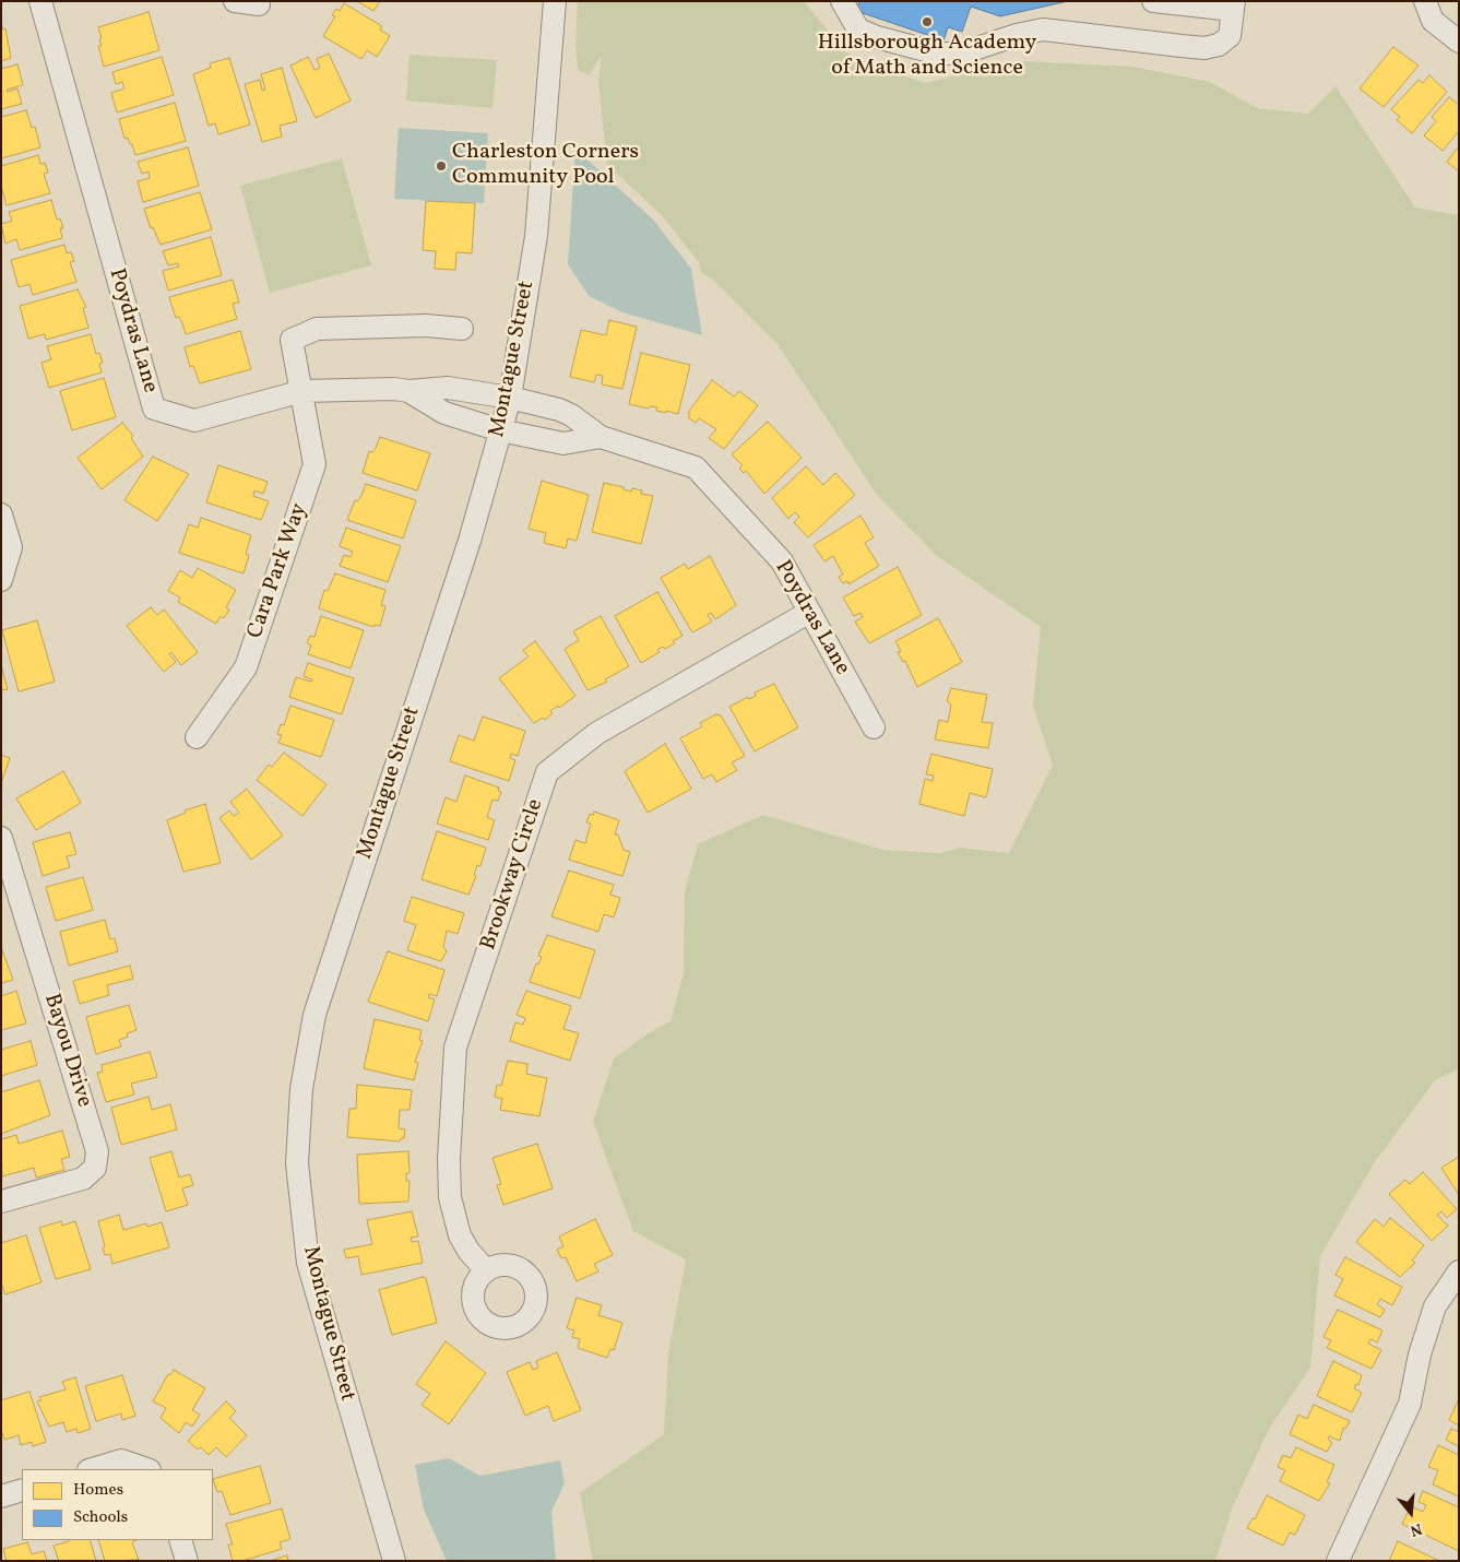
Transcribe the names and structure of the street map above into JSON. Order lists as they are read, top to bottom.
{
  "streets": {
    "street": [
      "Poydras Lane",
      "Montague Street",
      "Cara Park Way",
      "Brookway Circle",
      "Bayou Drive"
    ]
  },
  "crossings": [
    ["Poydras Lane", "Montague Street"],
    ["Poydras Lane", "Cara Park Way"],
    ["Poydras Lane", "Brookway Circle"]
  ],
  "places": ["Hillsborough Academy of Math and Science", "Charleston Corners Community Pool"],
  "legend": ["Homes", "Schools"],
  "north": "bottom"
}
